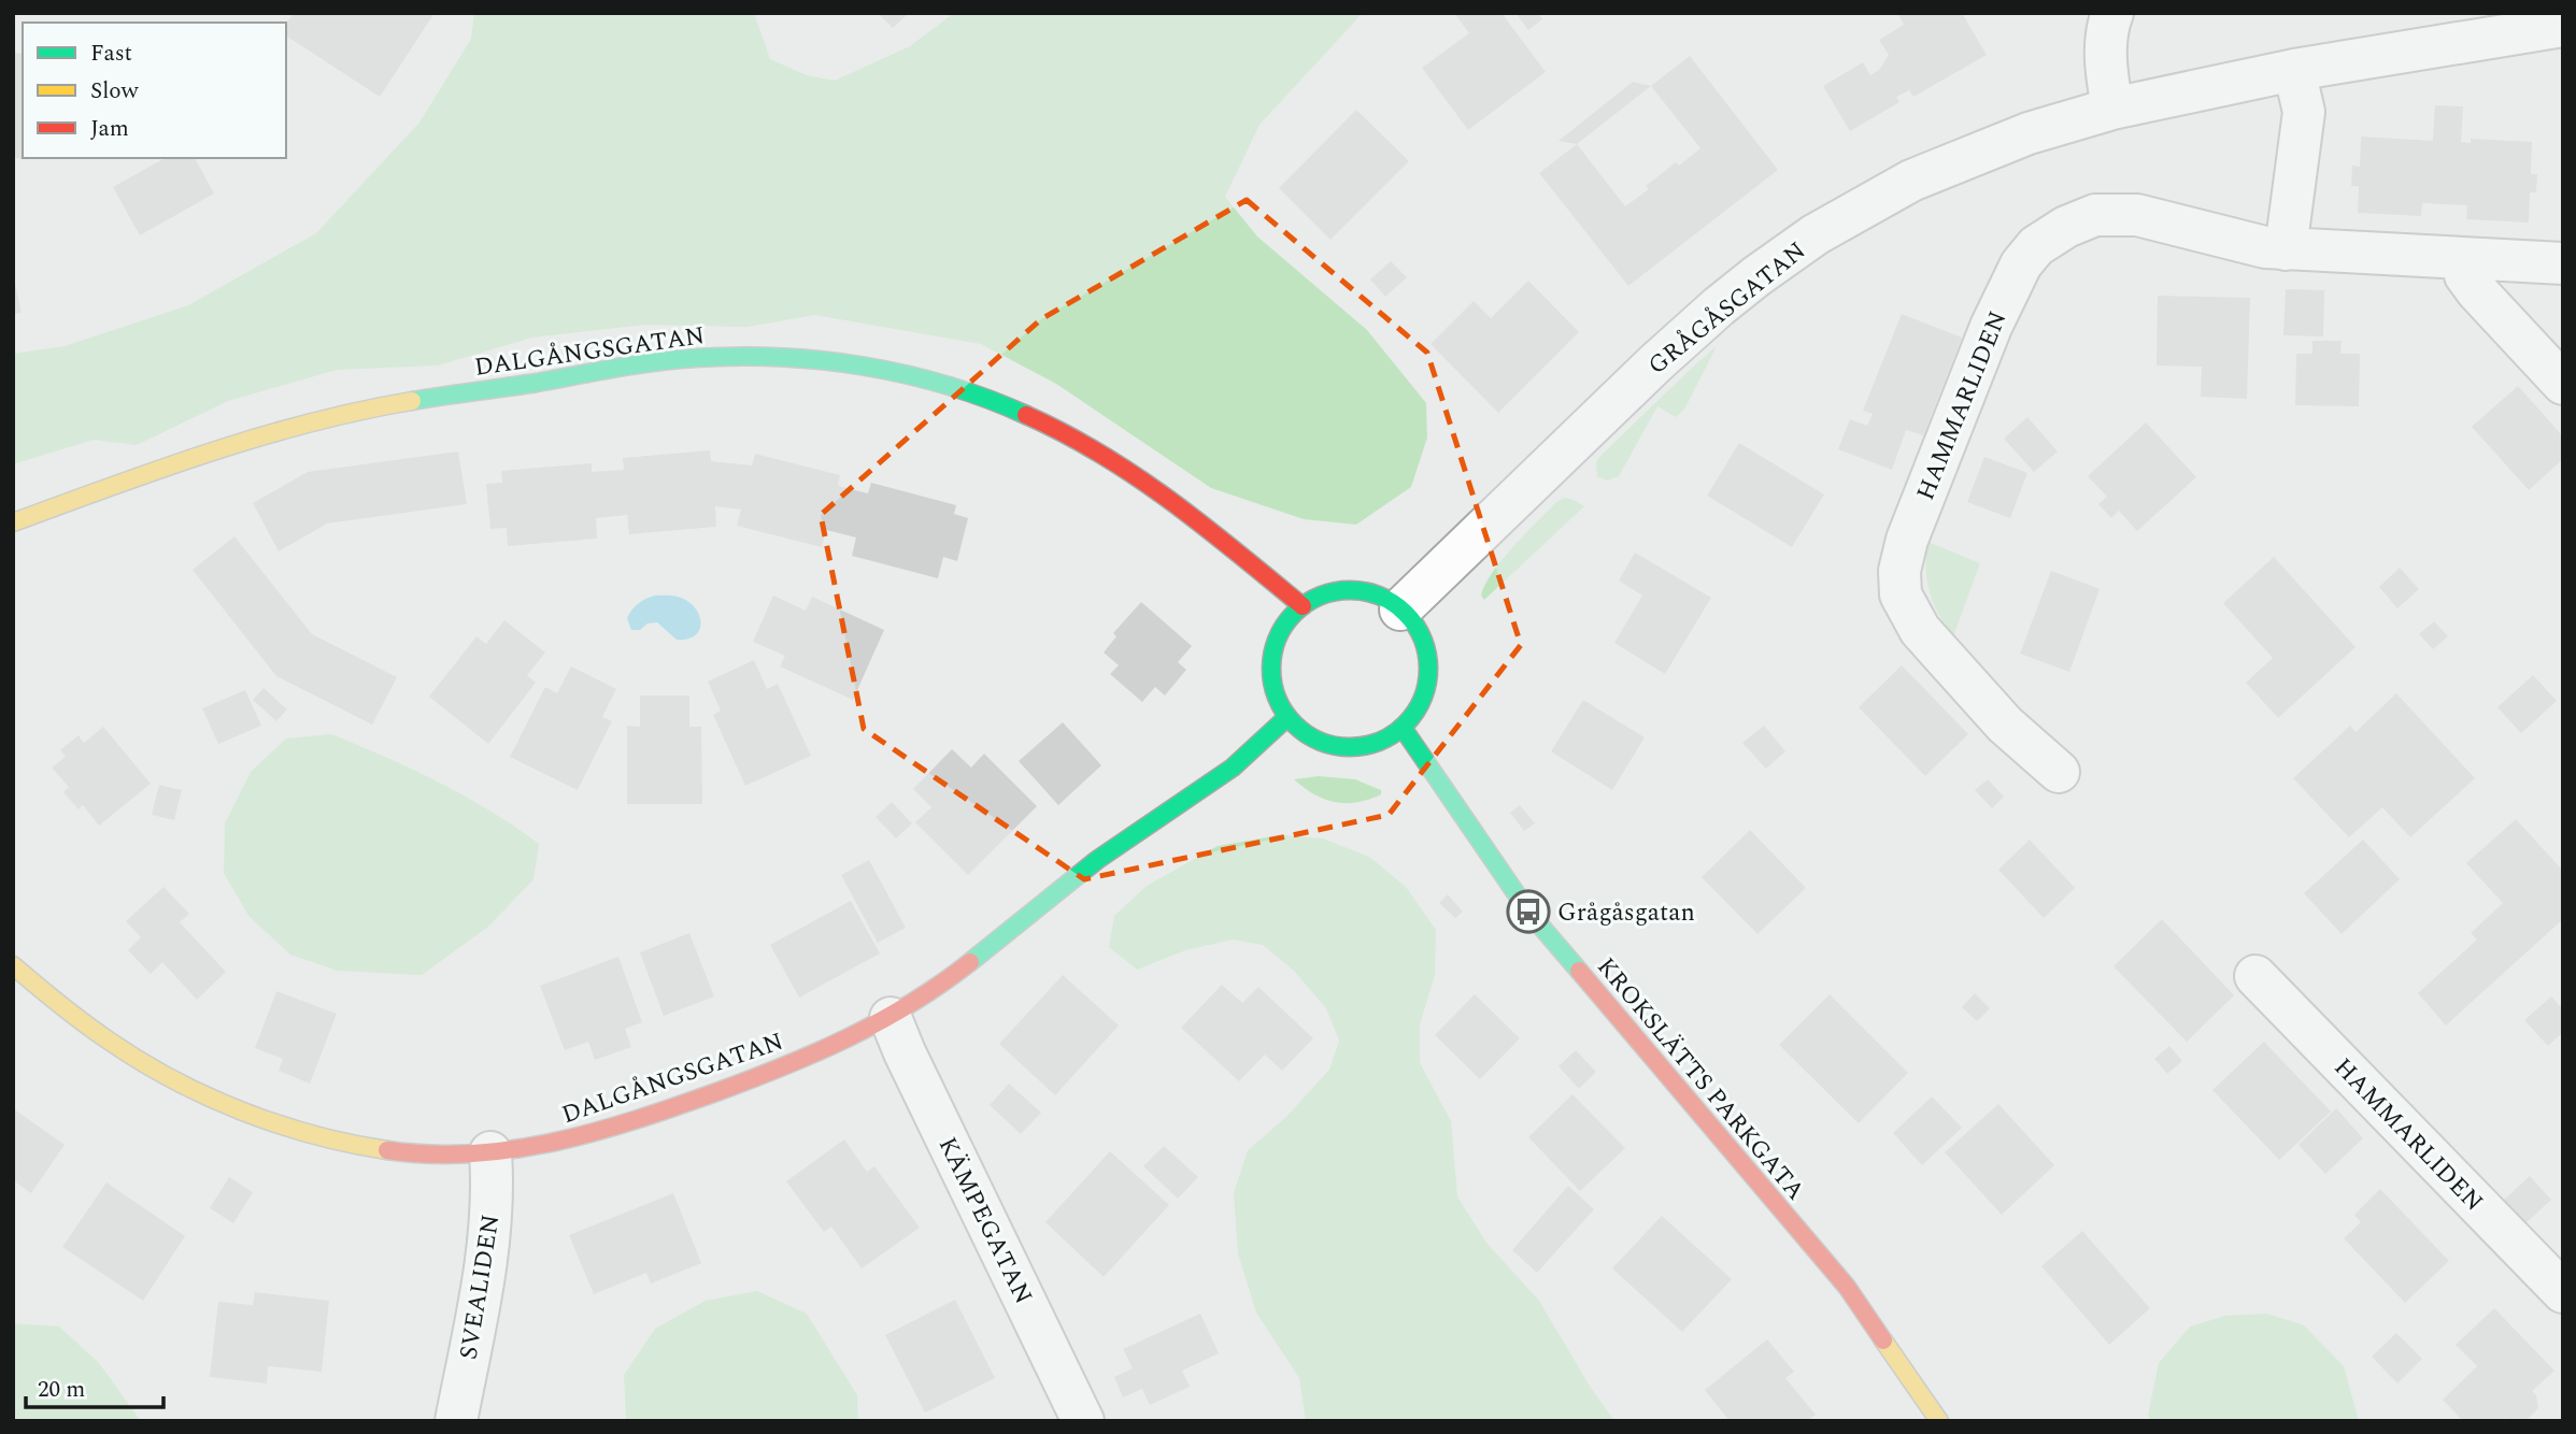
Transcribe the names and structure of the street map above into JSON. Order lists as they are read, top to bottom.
{
  "streets": {
    "street": [
      "GRÅGÅSGATAN",
      "DALGÅNGSGATAN",
      "HAMMARLIDEN",
      "KROKSLÄTTS PARKGATA",
      "KÄMPEGATAN",
      "SVEALIDEN"
    ]
  },
  "crossings": [
    ["GRÅGÅSGATAN", "DALGÅNGSGATAN"],
    ["GRÅGÅSGATAN", "KROKSLÄTTS PARKGATA"],
    ["DALGÅNGSGATAN", "KROKSLÄTTS PARKGATA"],
    ["DALGÅNGSGATAN", "KÄMPEGATAN"],
    ["DALGÅNGSGATAN", "SVEALIDEN"]
  ],
  "places": {
    "bus stop": ["Grågåsgatan"]
  },
  "legend": ["Fast", "Slow", "Jam"],
  "scale_bar": "20 m"
}
